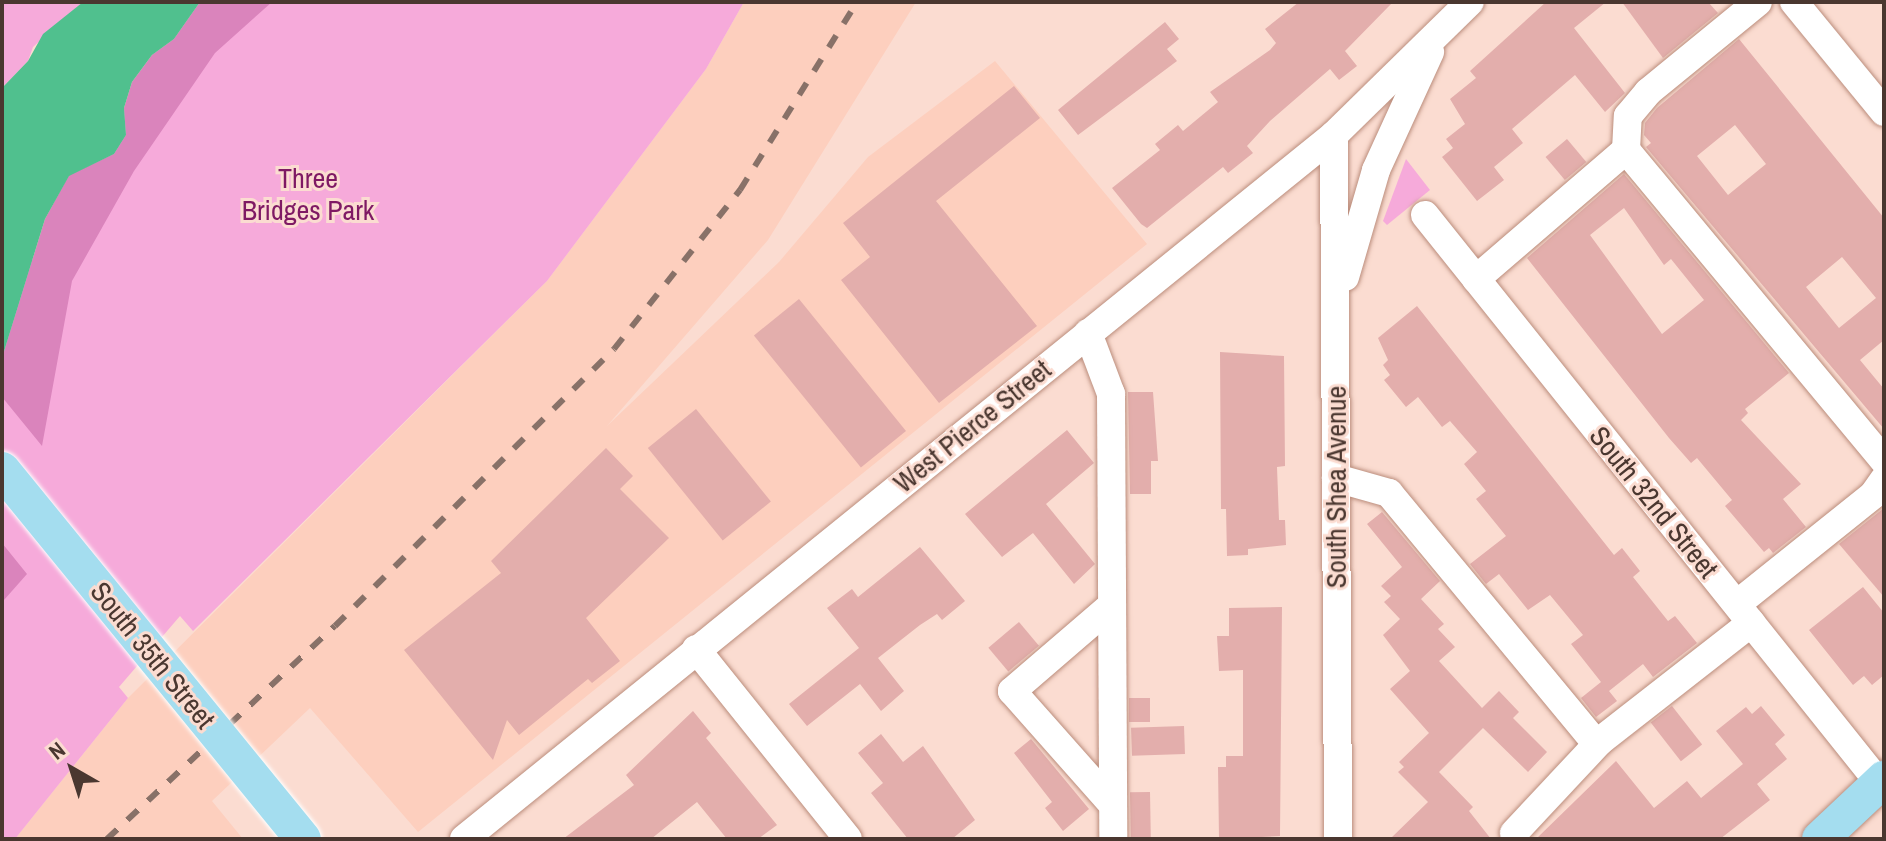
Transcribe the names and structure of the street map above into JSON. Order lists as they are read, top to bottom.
{
  "streets": {
    "main road": ["South 35th Street"],
    "street": ["West Pierce Street", "South Shea Avenue", "South 32nd Street"]
  },
  "crossings": [
    ["West Pierce Street", "South Shea Avenue"]
  ],
  "parks": ["Three Bridges Park"],
  "north": "top left"
}
